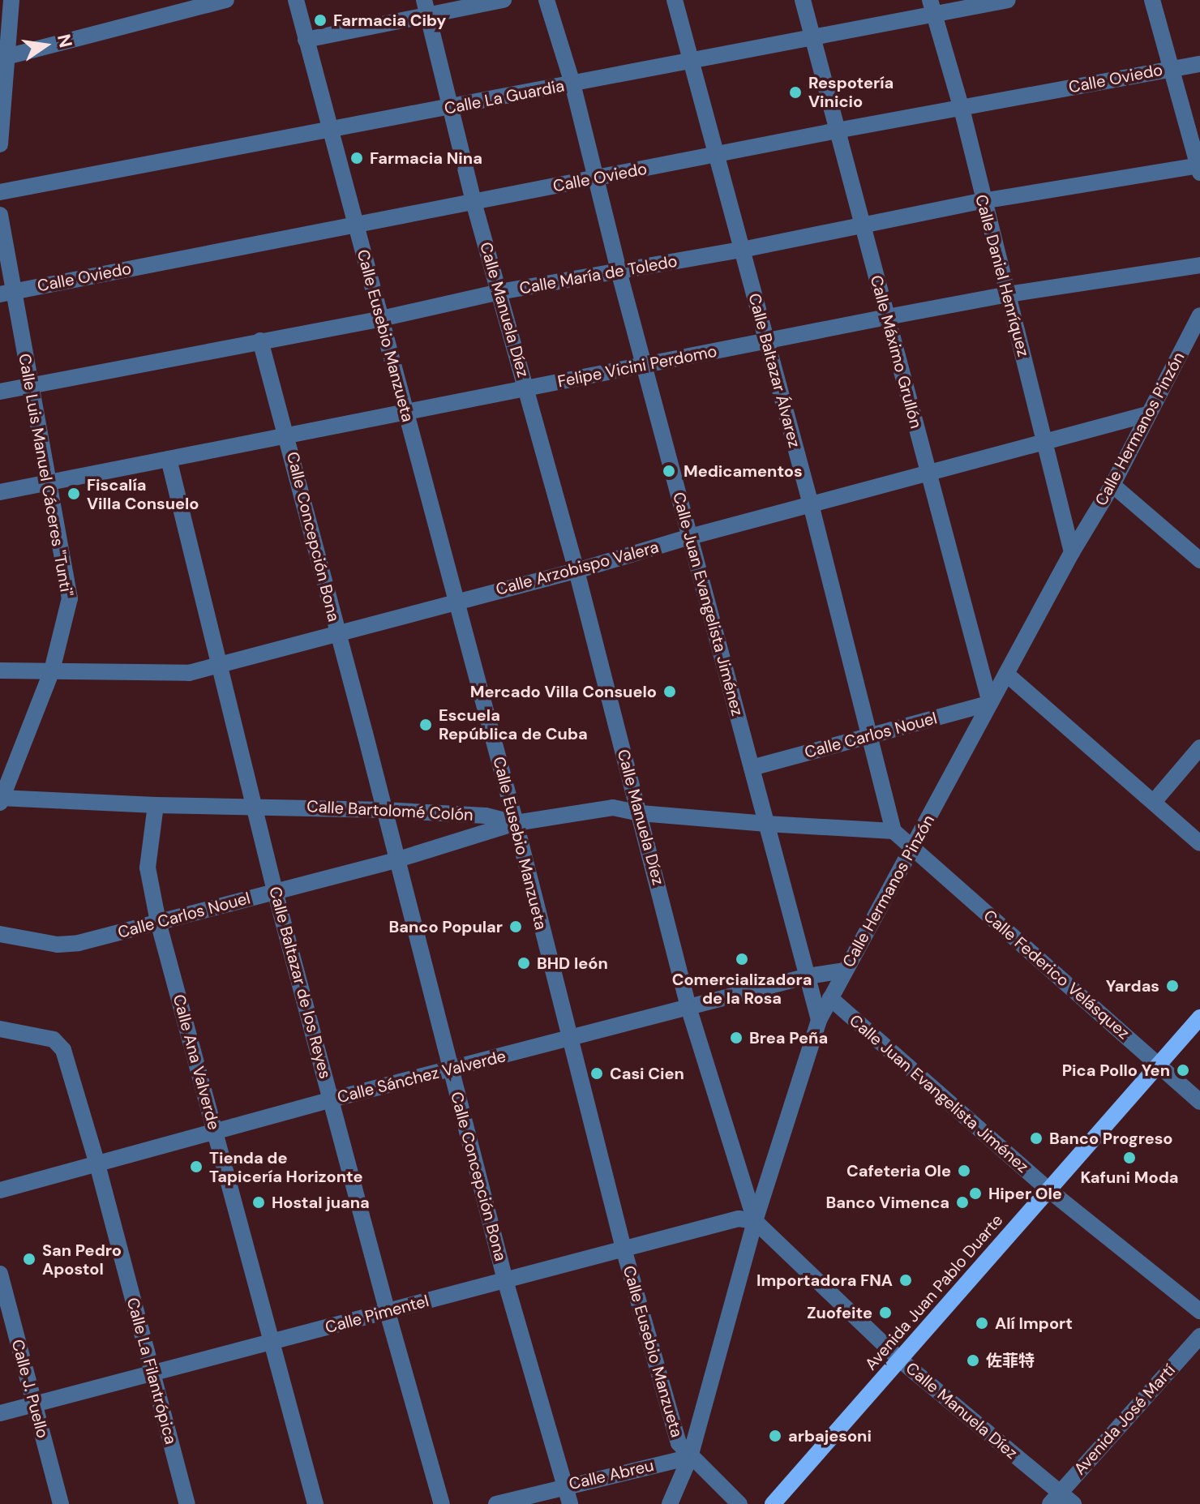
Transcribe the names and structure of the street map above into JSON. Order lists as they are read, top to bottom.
{
  "streets": {
    "main road": ["Avenida Juan Pablo Duarte"],
    "street": [
      "Calle Oviedo",
      "Calle La Guardia",
      "Calle María de Toledo",
      "Calle Daniel Henríquez",
      "Calle Manuela Díez",
      "Calle Eusebio Manzueta",
      "Calle Máximo Grullón",
      "Felipe Vicini Perdomo",
      "Calle Baltazar Álvarez",
      "Calle Hermanos Pinzón",
      "Calle Luis Manuel Cáceres \"Tunti\"",
      "Calle Concepción Bona",
      "Calle Arzobispo Valera",
      "Calle Juan Evangelista Jiménez",
      "Calle Carlos Nouel",
      "Calle Bartolomé Colón",
      "Calle Federico Velásquez",
      "Calle Baltazar de los Reyes",
      "Calle Ana Valverde",
      "Calle Sánchez Valverde",
      "Calle Pimentel",
      "Calle La Filantrópica",
      "Calle J. Puello",
      "Avenida José Martí",
      "Calle Abreu"
    ]
  },
  "crossings": [
    ["Calle Oviedo", "Calle Daniel Henríquez"],
    ["Calle Oviedo", "Calle Manuela Díez"],
    ["Calle Oviedo", "Calle Eusebio Manzueta"],
    ["Calle Oviedo", "Calle Máximo Grullón"],
    ["Calle Oviedo", "Calle Baltazar Álvarez"],
    ["Calle Oviedo", "Calle Luis Manuel Cáceres \"Tunti\""],
    ["Calle Oviedo", "Calle Juan Evangelista Jiménez"],
    ["Calle La Guardia", "Calle Daniel Henríquez"],
    ["Calle La Guardia", "Calle Manuela Díez"],
    ["Calle La Guardia", "Calle Eusebio Manzueta"],
    ["Calle La Guardia", "Calle Máximo Grullón"],
    ["Calle La Guardia", "Calle Baltazar Álvarez"],
    ["Calle La Guardia", "Calle Juan Evangelista Jiménez"],
    ["Calle María de Toledo", "Calle Daniel Henríquez"],
    ["Calle María de Toledo", "Calle Manuela Díez"],
    ["Calle María de Toledo", "Calle Eusebio Manzueta"],
    ["Calle María de Toledo", "Calle Máximo Grullón"],
    ["Calle María de Toledo", "Calle Baltazar Álvarez"],
    ["Calle María de Toledo", "Calle Luis Manuel Cáceres \"Tunti\""],
    ["Calle María de Toledo", "Calle Concepción Bona"],
    ["Calle María de Toledo", "Calle Juan Evangelista Jiménez"],
    ["Calle Daniel Henríquez", "Felipe Vicini Perdomo"],
    ["Calle Daniel Henríquez", "Calle Hermanos Pinzón"],
    ["Calle Daniel Henríquez", "Calle Arzobispo Valera"],
    ["Calle Manuela Díez", "Felipe Vicini Perdomo"],
    ["Calle Manuela Díez", "Calle Hermanos Pinzón"],
    ["Calle Manuela Díez", "Calle Arzobispo Valera"],
    ["Calle Manuela Díez", "Calle Bartolomé Colón"],
    ["Calle Manuela Díez", "Calle Sánchez Valverde"],
    ["Calle Manuela Díez", "Avenida Juan Pablo Duarte"],
    ["Calle Manuela Díez", "Calle Pimentel"],
    ["Calle Manuela Díez", "Avenida José Martí"],
    ["Calle Eusebio Manzueta", "Felipe Vicini Perdomo"],
    ["Calle Eusebio Manzueta", "Calle Hermanos Pinzón"],
    ["Calle Eusebio Manzueta", "Calle Arzobispo Valera"],
    ["Calle Eusebio Manzueta", "Calle Carlos Nouel"],
    ["Calle Eusebio Manzueta", "Calle Bartolomé Colón"],
    ["Calle Eusebio Manzueta", "Calle Sánchez Valverde"],
    ["Calle Eusebio Manzueta", "Calle Pimentel"],
    ["Calle Eusebio Manzueta", "Calle Abreu"],
    ["Calle Máximo Grullón", "Felipe Vicini Perdomo"],
    ["Calle Máximo Grullón", "Calle Hermanos Pinzón"],
    ["Calle Máximo Grullón", "Calle Arzobispo Valera"],
    ["Calle Máximo Grullón", "Calle Carlos Nouel"],
    ["Felipe Vicini Perdomo", "Calle Baltazar Álvarez"],
    ["Felipe Vicini Perdomo", "Calle Luis Manuel Cáceres \"Tunti\""],
    ["Felipe Vicini Perdomo", "Calle Concepción Bona"],
    ["Felipe Vicini Perdomo", "Calle Juan Evangelista Jiménez"],
    ["Felipe Vicini Perdomo", "Calle Baltazar de los Reyes"],
    ["Calle Baltazar Álvarez", "Calle Arzobispo Valera"],
    ["Calle Baltazar Álvarez", "Calle Carlos Nouel"],
    ["Calle Baltazar Álvarez", "Calle Bartolomé Colón"],
    ["Calle Hermanos Pinzón", "Calle Arzobispo Valera"],
    ["Calle Hermanos Pinzón", "Calle Juan Evangelista Jiménez"],
    ["Calle Hermanos Pinzón", "Calle Carlos Nouel"],
    ["Calle Hermanos Pinzón", "Calle Federico Velásquez"],
    ["Calle Hermanos Pinzón", "Calle Sánchez Valverde"],
    ["Calle Hermanos Pinzón", "Calle Pimentel"],
    ["Calle Hermanos Pinzón", "Calle Abreu"],
    ["Calle Luis Manuel Cáceres \"Tunti\"", "Calle Arzobispo Valera"],
    ["Calle Luis Manuel Cáceres \"Tunti\"", "Calle Bartolomé Colón"],
    ["Calle Concepción Bona", "Calle Arzobispo Valera"],
    ["Calle Concepción Bona", "Calle Carlos Nouel"],
    ["Calle Concepción Bona", "Calle Bartolomé Colón"],
    ["Calle Concepción Bona", "Calle Sánchez Valverde"],
    ["Calle Concepción Bona", "Calle Pimentel"],
    ["Calle Concepción Bona", "Calle Abreu"],
    ["Calle Arzobispo Valera", "Calle Juan Evangelista Jiménez"],
    ["Calle Arzobispo Valera", "Calle Baltazar de los Reyes"],
    ["Calle Juan Evangelista Jiménez", "Calle Carlos Nouel"],
    ["Calle Juan Evangelista Jiménez", "Calle Bartolomé Colón"],
    ["Calle Juan Evangelista Jiménez", "Calle Sánchez Valverde"],
    ["Calle Juan Evangelista Jiménez", "Avenida Juan Pablo Duarte"],
    ["Calle Carlos Nouel", "Calle Bartolomé Colón"],
    ["Calle Carlos Nouel", "Calle Baltazar de los Reyes"],
    ["Calle Carlos Nouel", "Calle Ana Valverde"],
    ["Calle Bartolomé Colón", "Calle Baltazar de los Reyes"],
    ["Calle Bartolomé Colón", "Calle Ana Valverde"],
    ["Calle Federico Velásquez", "Avenida Juan Pablo Duarte"],
    ["Calle Baltazar de los Reyes", "Calle Sánchez Valverde"],
    ["Calle Baltazar de los Reyes", "Calle Pimentel"],
    ["Calle Ana Valverde", "Calle Sánchez Valverde"],
    ["Calle Ana Valverde", "Calle Pimentel"],
    ["Calle Sánchez Valverde", "Calle La Filantrópica"],
    ["Calle Pimentel", "Calle La Filantrópica"],
    ["Calle Pimentel", "Calle J. Puello"]
  ],
  "places": [
    "Farmacia Ciby",
    "Respotería Vinicio",
    "Farmacia Nina",
    "Medicamentos",
    "Fiscalía Villa Consuelo",
    "Mercado Villa Consuelo",
    "Escuela República de Cuba",
    "Banco Popular",
    "Comercializadora de la Rosa",
    "BHD león",
    "Yardas",
    "Brea Peña",
    "Pica Pollo Yen",
    "Casi Cien",
    "Banco Progreso",
    "Kafuni Moda",
    "Tienda de Tapicería Horizonte",
    "Cafeteria Ole",
    "Hiper Ole",
    "Hostal juana",
    "Banco Vimenca",
    "San Pedro Apostol",
    "Importadora FNA",
    "Zuofeite",
    "Alí Import",
    "佐菲特",
    "arbajesoni"
  ],
  "north": "right"
}
